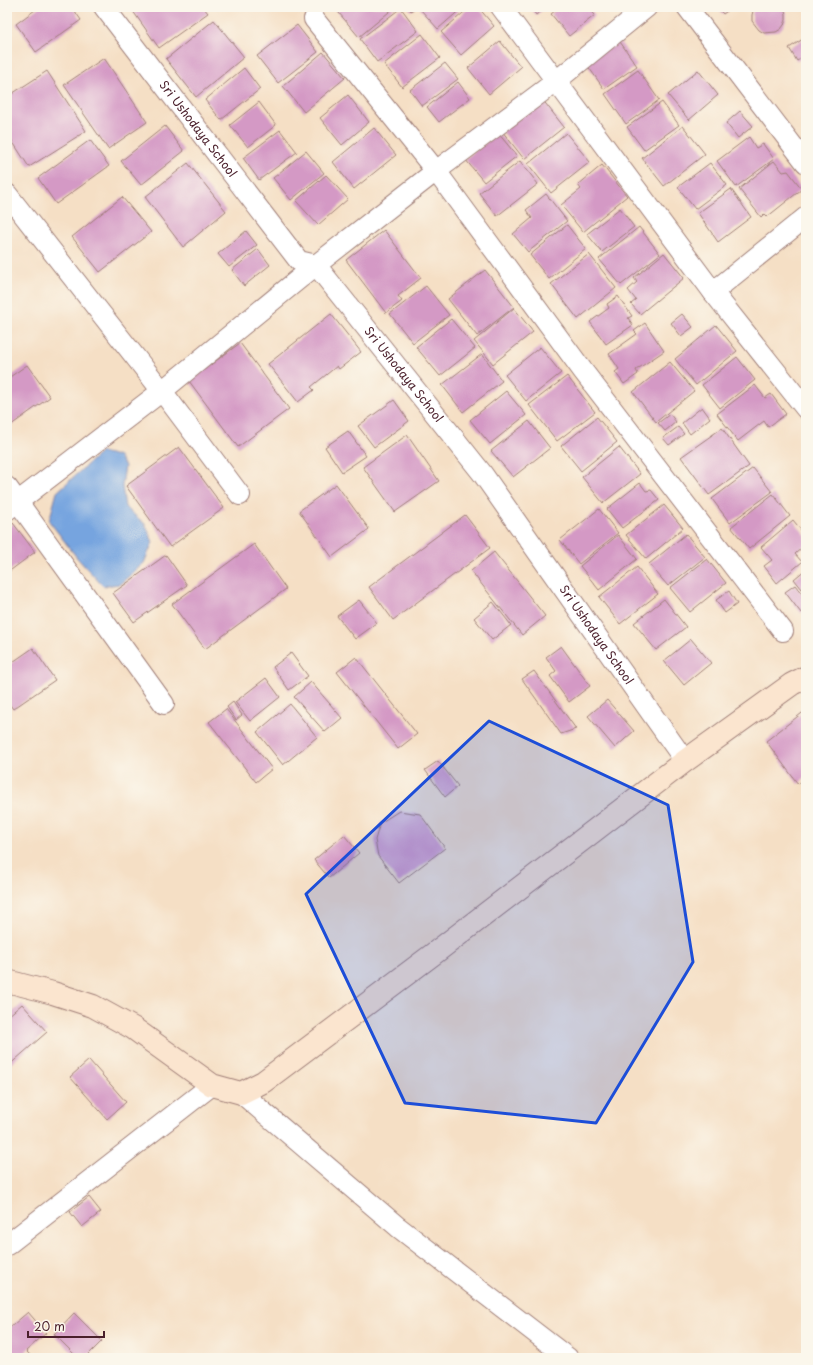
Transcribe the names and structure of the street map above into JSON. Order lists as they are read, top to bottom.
{
  "streets": {
    "street": ["Sri Ushodaya School"]
  },
  "scale_bar": "20 m"
}
